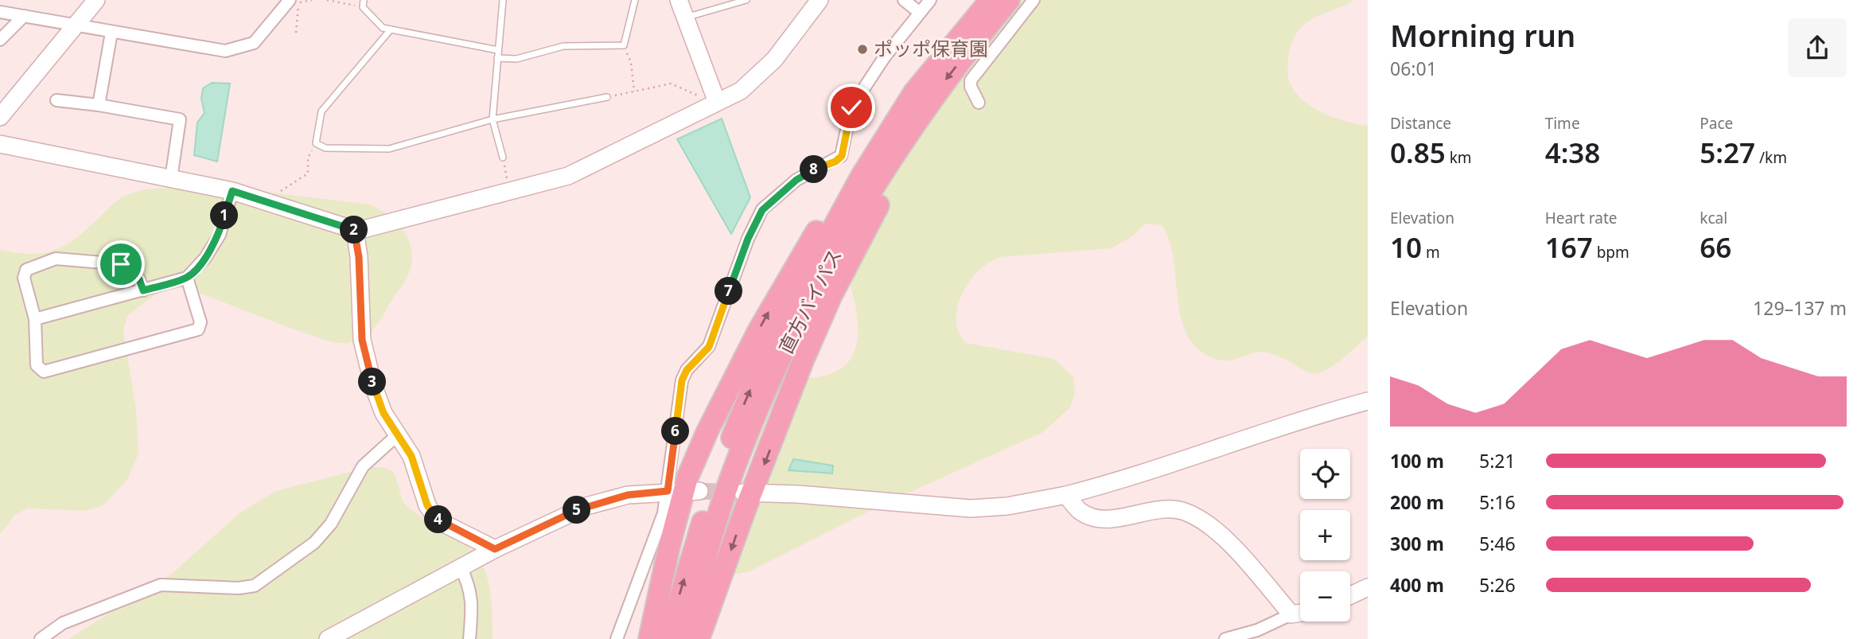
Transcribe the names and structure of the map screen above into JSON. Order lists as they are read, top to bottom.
{
  "streets": {
    "highway": ["直方バイパス"]
  },
  "places": ["ポッポ保育園"],
  "page": {
    "heading": ["Morning run", "06:01"],
    "stats": [
      ["Distance", "0.85 km"],
      ["Time", "4:38"],
      ["Pace", "5:27 /km"],
      ["Elevation", "10 m"],
      ["Heart rate", "167 bpm"],
      ["kcal", "66"]
    ],
    "pins": [
      "8",
      "1",
      "2",
      "7",
      "3",
      "6",
      "5",
      "4"
    ],
    "chart": ["Elevation", "129–137 m"],
    "list": [
      {
        "name": "100 m",
        "note": "5:21"
      },
      {
        "name": "200 m",
        "note": "5:16"
      },
      {
        "name": "300 m",
        "note": "5:46"
      },
      {
        "name": "400 m",
        "note": "5:26"
      }
    ],
    "map_buttons": ["+", "−"]
  }
}
